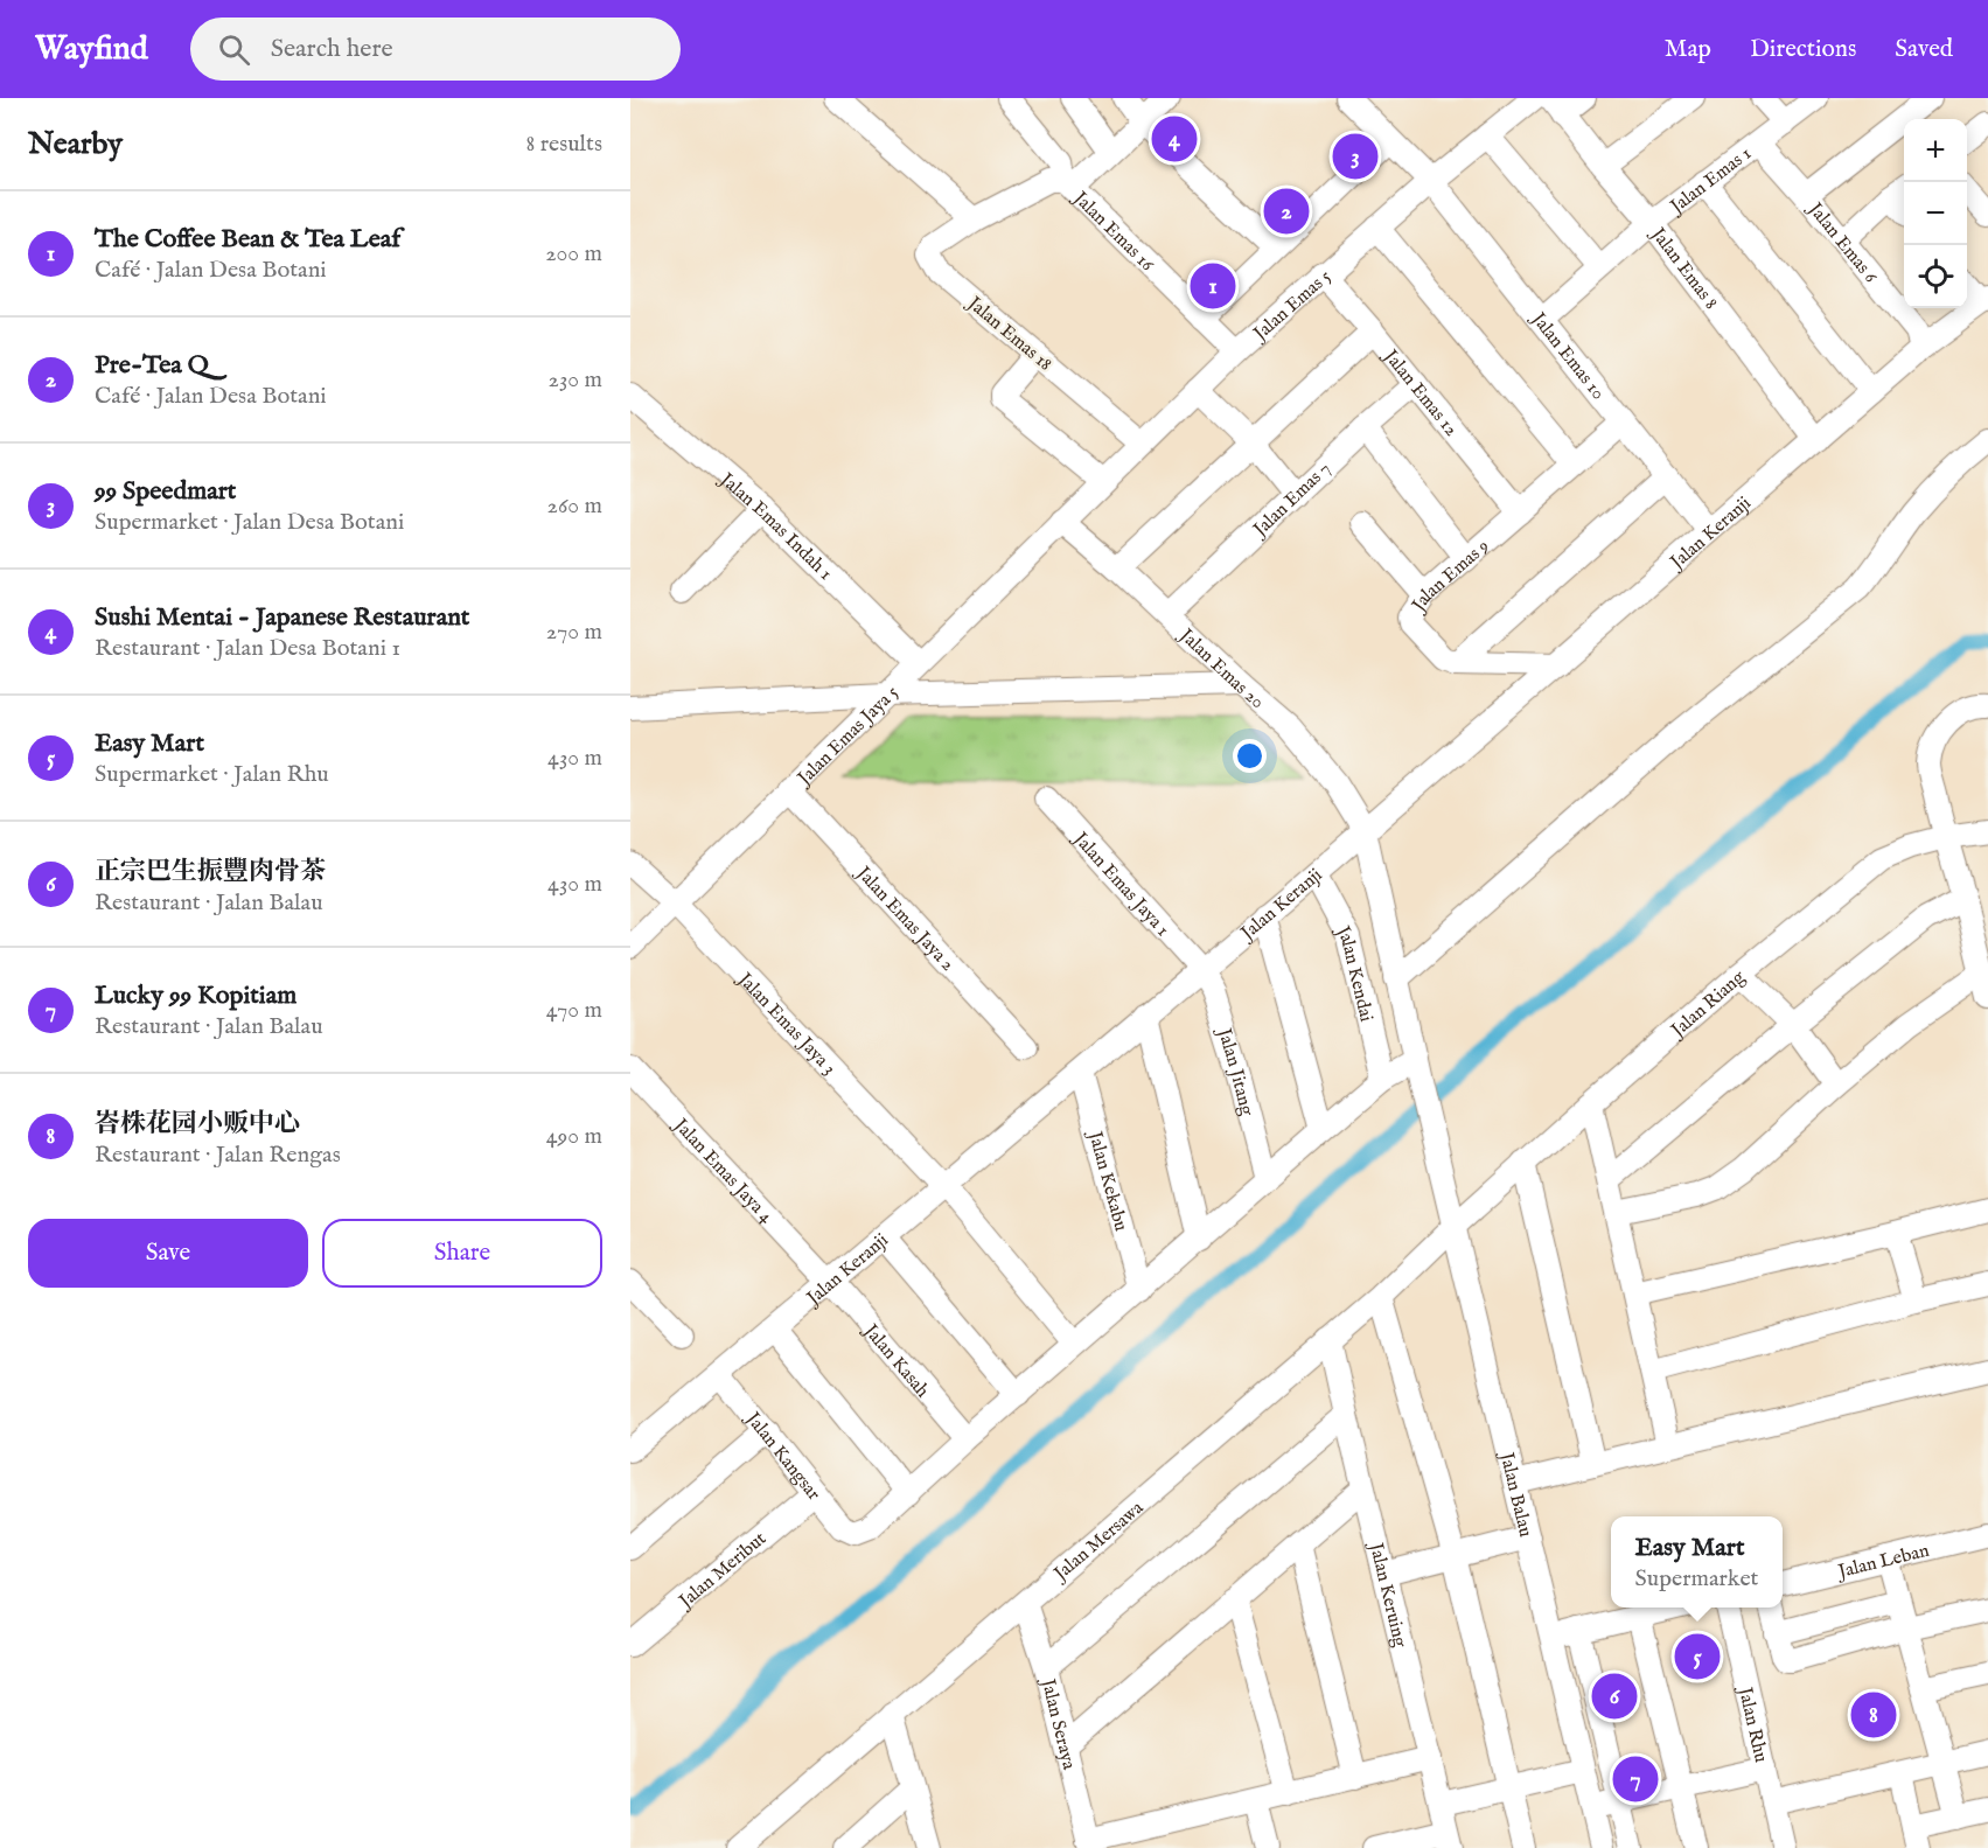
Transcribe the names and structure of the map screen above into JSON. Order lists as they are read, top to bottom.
{
  "streets": {
    "street": [
      "Jalan Emas 1",
      "Jalan Emas 16",
      "Jalan Emas 6",
      "Jalan Emas 8",
      "Jalan Emas 5",
      "Jalan Emas 18",
      "Jalan Emas 10",
      "Jalan Emas 12",
      "Jalan Emas 7",
      "Jalan Emas Indah 1",
      "Jalan Keranji",
      "Jalan Emas 9",
      "Jalan Emas 20",
      "Jalan Emas Jaya 5",
      "Jalan Emas Jaya 1",
      "Jalan Emas Jaya 2",
      "Jalan Kendai",
      "Jalan Riang",
      "Jalan Emas Jaya 3",
      "Jalan Jitang",
      "Jalan Emas Jaya 4",
      "Jalan Kekabu",
      "Jalan Kasah",
      "Jalan Kangsar",
      "Jalan Balau",
      "Jalan Mersawa",
      "Jalan Leban",
      "Jalan Meribut",
      "Jalan Keruing",
      "Jalan Seraya",
      "Jalan Rhu"
    ]
  },
  "crossings": [
    ["Jalan Emas 1", "Jalan Emas 6"],
    ["Jalan Emas 1", "Jalan Emas 8"],
    ["Jalan Emas 1", "Jalan Emas 10"],
    ["Jalan Emas 16", "Jalan Emas 5"],
    ["Jalan Emas 16", "Jalan Emas 18"],
    ["Jalan Emas 6", "Jalan Keranji"],
    ["Jalan Emas 8", "Jalan Keranji"],
    ["Jalan Emas 5", "Jalan Emas 18"],
    ["Jalan Emas 5", "Jalan Emas 10"],
    ["Jalan Emas 5", "Jalan Emas 12"],
    ["Jalan Emas 5", "Jalan Emas 20"],
    ["Jalan Emas 5", "Jalan Emas Jaya 5"],
    ["Jalan Emas 10", "Jalan Keranji"],
    ["Jalan Emas 10", "Jalan Emas 9"],
    ["Jalan Emas 12", "Jalan Emas 7"],
    ["Jalan Emas 12", "Jalan Emas 9"],
    ["Jalan Emas 7", "Jalan Emas 20"],
    ["Jalan Emas Indah 1", "Jalan Emas Jaya 5"],
    ["Jalan Keranji", "Jalan Emas 20"],
    ["Jalan Keranji", "Jalan Emas Jaya 1"],
    ["Jalan Keranji", "Jalan Kendai"],
    ["Jalan Keranji", "Jalan Emas Jaya 3"],
    ["Jalan Keranji", "Jalan Jitang"],
    ["Jalan Keranji", "Jalan Emas Jaya 4"],
    ["Jalan Keranji", "Jalan Kekabu"],
    ["Jalan Keranji", "Jalan Kasah"],
    ["Jalan Keranji", "Jalan Kangsar"],
    ["Jalan Emas 20", "Jalan Emas Jaya 5"],
    ["Jalan Emas 20", "Jalan Balau"],
    ["Jalan Emas Jaya 5", "Jalan Emas Jaya 2"],
    ["Jalan Emas Jaya 5", "Jalan Emas Jaya 3"],
    ["Jalan Emas Jaya 1", "Jalan Jitang"],
    ["Jalan Riang", "Jalan Balau"],
    ["Jalan Riang", "Jalan Mersawa"],
    ["Jalan Emas Jaya 4", "Jalan Kasah"],
    ["Jalan Kangsar", "Jalan Meribut"],
    ["Jalan Balau", "Jalan Mersawa"],
    ["Jalan Mersawa", "Jalan Keruing"],
    ["Jalan Mersawa", "Jalan Seraya"]
  ],
  "page": {
    "header": "Wayfind",
    "search": "Search here",
    "nav": ["Map", "Directions", "Saved"],
    "heading": ["Nearby", "8 results"],
    "pins": [
      "4",
      "3",
      "2",
      "1",
      "5",
      "6",
      "8",
      "7"
    ],
    "map_buttons": ["+", "−"],
    "list": [
      {
        "mark": "1",
        "name": "The Coffee Bean & Tea Leaf",
        "note": "Café · Jalan Desa Botani",
        "value": "200 m"
      },
      {
        "mark": "2",
        "name": "Pre-Tea Q",
        "note": "Café · Jalan Desa Botani",
        "value": "230 m"
      },
      {
        "mark": "3",
        "name": "99 Speedmart",
        "note": "Supermarket · Jalan Desa Botani",
        "value": "260 m"
      },
      {
        "mark": "4",
        "name": "Sushi Mentai - Japanese Restaurant",
        "note": "Restaurant · Jalan Desa Botani 1",
        "value": "270 m"
      },
      {
        "mark": "5",
        "name": "Easy Mart",
        "note": "Supermarket · Jalan Rhu",
        "value": "430 m"
      },
      {
        "mark": "6",
        "name": "正宗巴生振豐肉骨茶",
        "note": "Restaurant · Jalan Balau",
        "value": "430 m"
      },
      {
        "mark": "7",
        "name": "Lucky 99 Kopitiam",
        "note": "Restaurant · Jalan Balau",
        "value": "470 m"
      },
      {
        "mark": "8",
        "name": "峇株花园小贩中心",
        "note": "Restaurant · Jalan Rengas",
        "value": "490 m"
      }
    ],
    "buttons": ["Save", "Share"],
    "popup": ["Easy Mart", "Supermarket"]
  }
}
